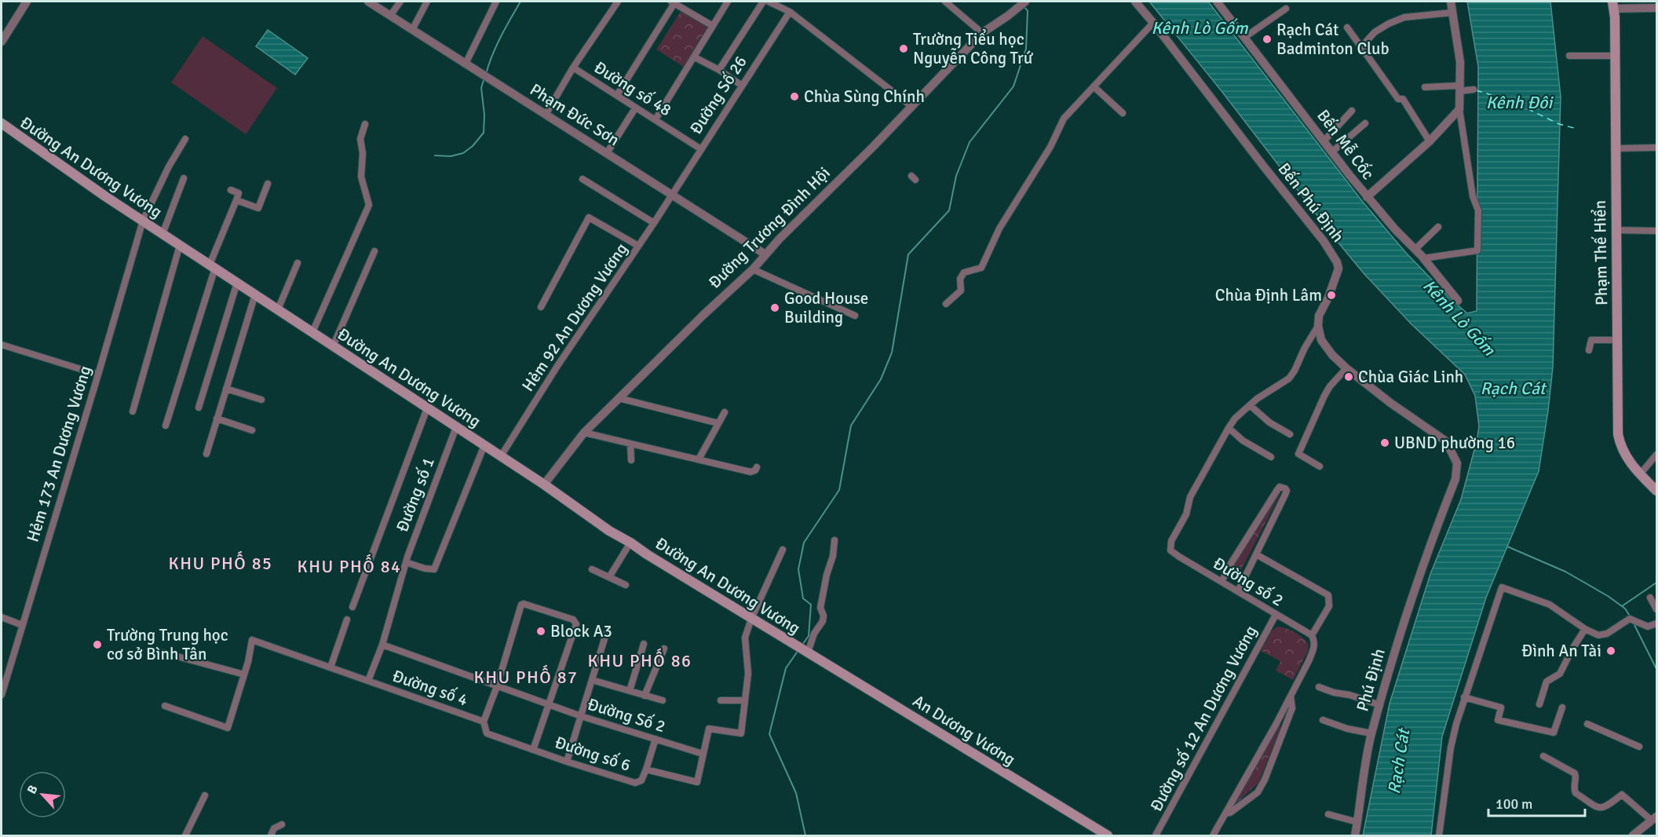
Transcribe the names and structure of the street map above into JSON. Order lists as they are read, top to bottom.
{
  "streets": {
    "main road": ["Đường An Dương Vương", "Phạm Thế Hiển", "An Dương Vương"],
    "street": [
      "Đường số 48",
      "Đường Số 26",
      "Phạm Đức Sơn",
      "Bến Mễ Cốc",
      "Bến Phú Định",
      "Đường Trương Đình Hội",
      "Hẻm 92 An Dương Vương",
      "Hẻm 173 An Dương Vương",
      "Đường số 1",
      "Đường số 2",
      "Phú Định",
      "Đường số 4",
      "Đường Số 2",
      "Đường số 12 An Dương Vương",
      "Đường số 6"
    ]
  },
  "crossings": [
    ["Đường số 48", "Đường Số 26"],
    ["Đường số 48", "Phạm Đức Sơn"],
    ["Đường Số 26", "Phạm Đức Sơn"],
    ["Đường Số 26", "Hẻm 92 An Dương Vương"],
    ["Phạm Đức Sơn", "Đường Trương Đình Hội"],
    ["Phạm Đức Sơn", "Hẻm 92 An Dương Vương"],
    ["Đường An Dương Vương", "Đường Trương Đình Hội"],
    ["Đường An Dương Vương", "Hẻm 92 An Dương Vương"],
    ["Đường An Dương Vương", "Hẻm 173 An Dương Vương"],
    ["Đường An Dương Vương", "Đường số 1"],
    ["Đường An Dương Vương", "An Dương Vương"],
    ["Đường số 1", "Đường số 4"],
    ["Đường số 1", "Đường Số 2"],
    ["Đường số 2", "Đường số 12 An Dương Vương"],
    ["Đường số 4", "Đường số 6"],
    ["Đường Số 2", "Đường số 6"]
  ],
  "districts": [
    "KHU PHỐ 85",
    "KHU PHỐ 84",
    "KHU PHỐ 86",
    "KHU PHỐ 87"
  ],
  "water": ["Kênh Lò Gốm", "Kênh Đôi", "Rạch Cát"],
  "places": [
    "Rạch Cát Badminton Club",
    "Trường Tiểu học Nguyễn Công Trứ",
    "Chùa Sùng Chính",
    "Chùa Định Lâm",
    "Good House Building",
    "Chùa Giác Linh",
    "UBND phường 16",
    "Block A3",
    "Trường Trung học cơ sở Bình Tân",
    "Đình An Tài"
  ],
  "scale_bar": "100 m",
  "north": "top left"
}
